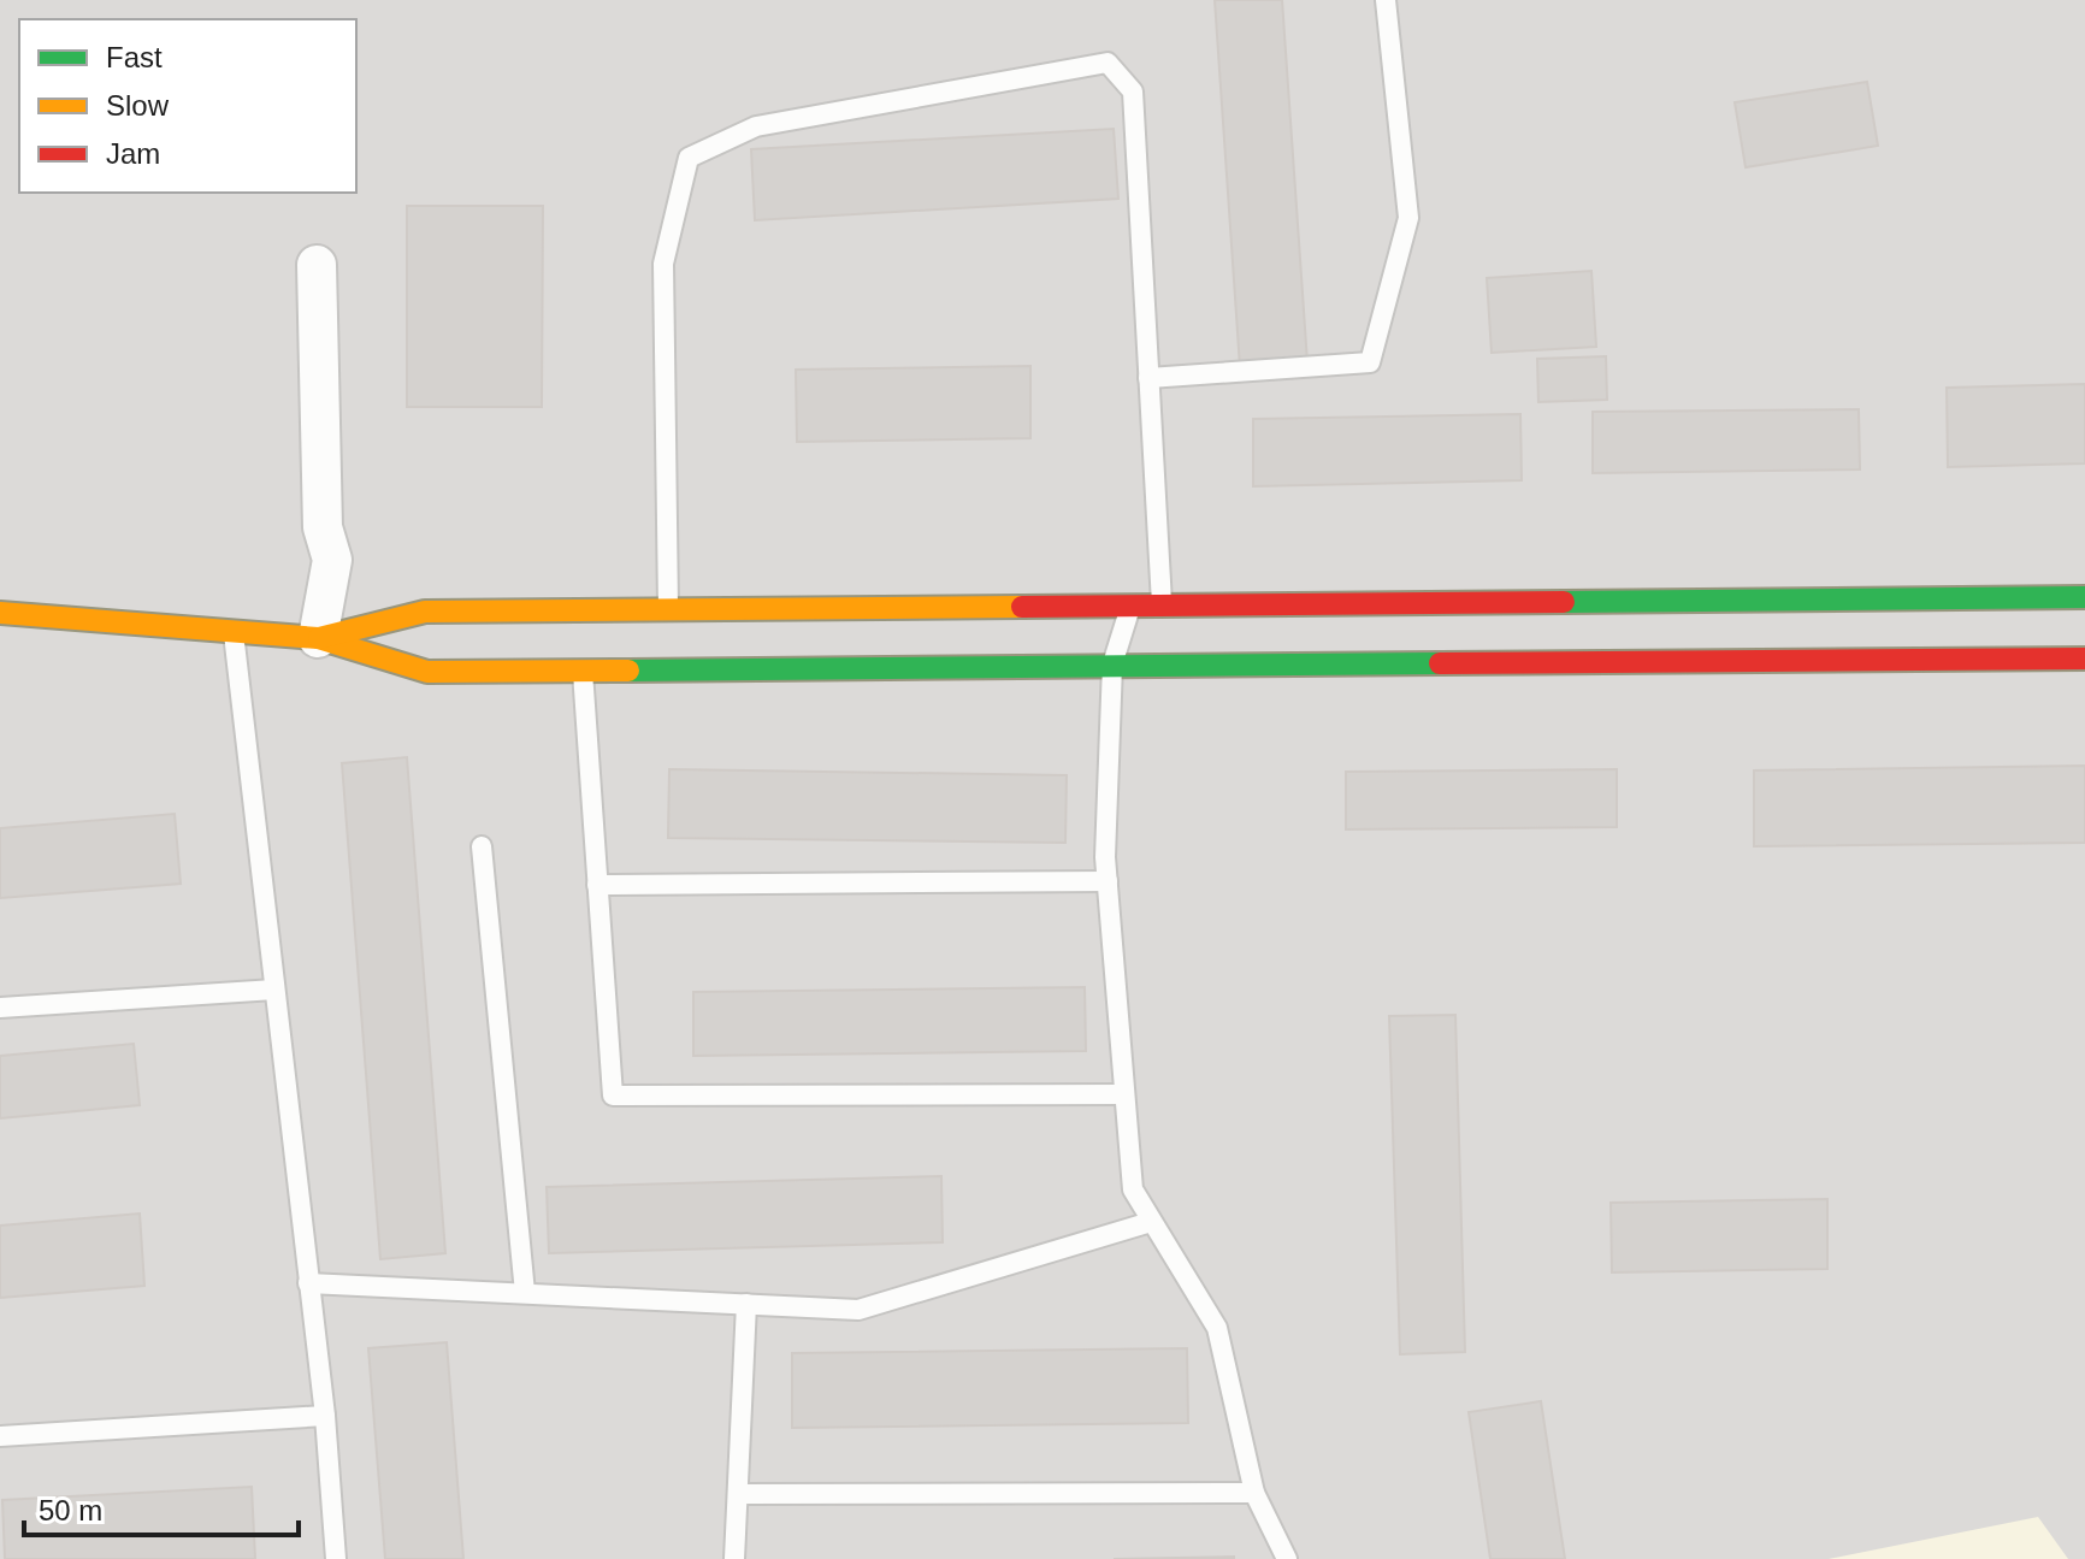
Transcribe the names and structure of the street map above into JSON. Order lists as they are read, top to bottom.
{
  "legend": ["Fast", "Slow", "Jam"],
  "scale_bar": "50 m"
}
